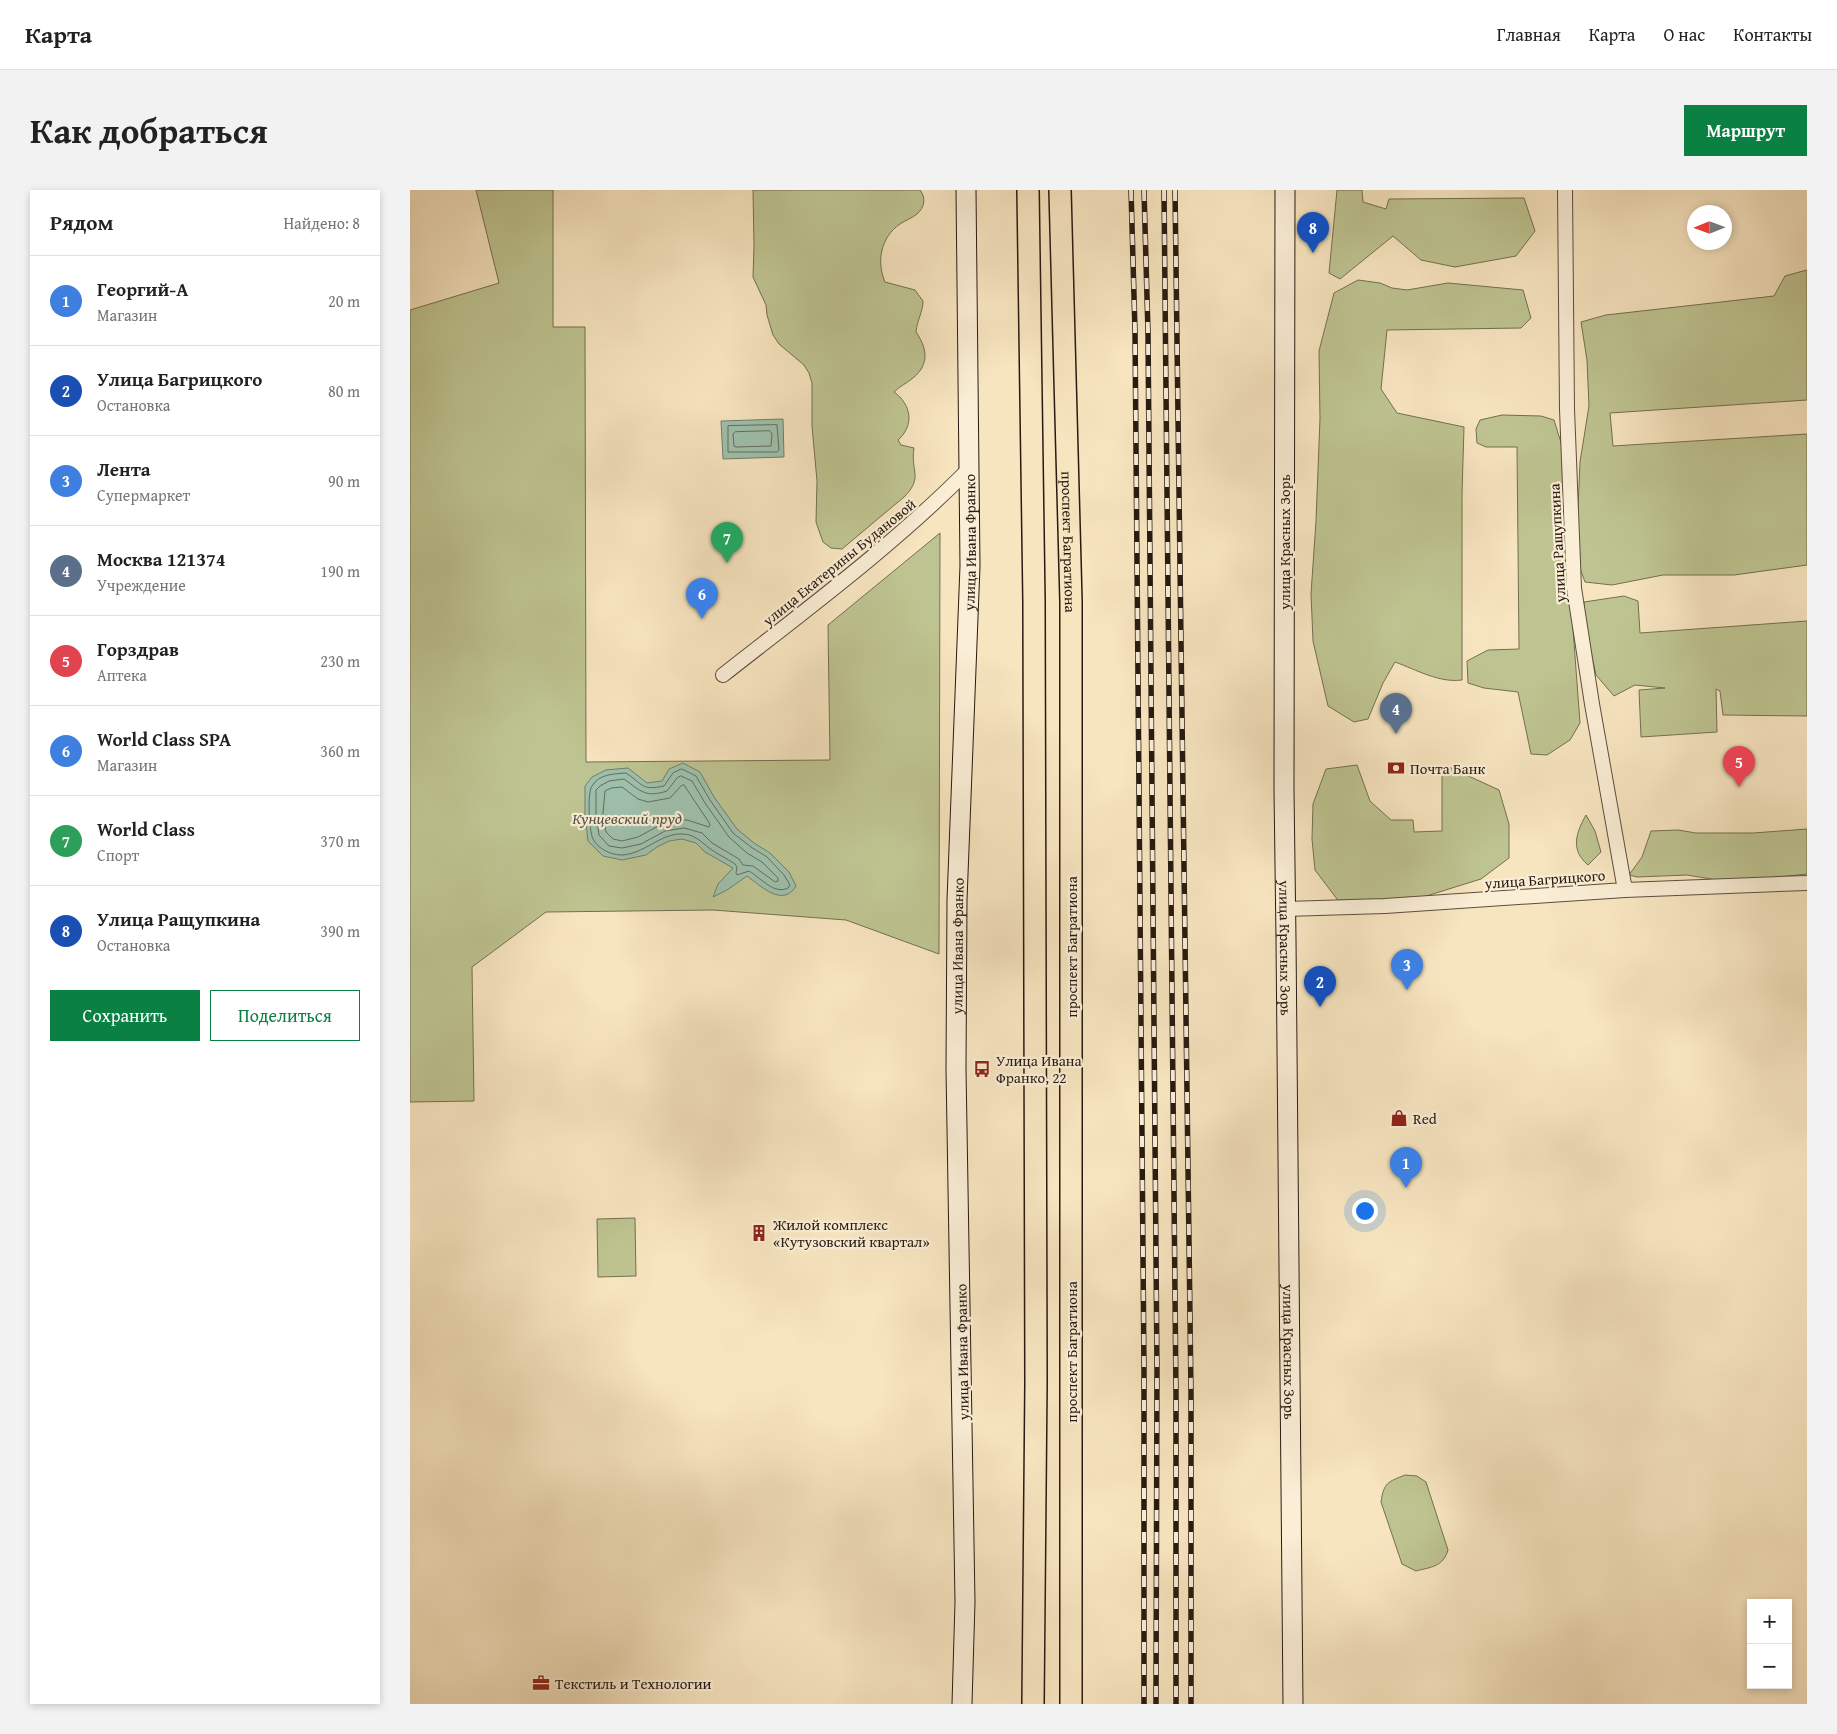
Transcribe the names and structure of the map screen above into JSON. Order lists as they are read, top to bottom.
{
  "streets": {
    "main road": ["проспект Багратиона"],
    "street": [
      "улица Ивана Франко",
      "улица Красных Зорь",
      "улица Ращупкина",
      "улица Екатерины Будановой",
      "улица Багрицкого"
    ]
  },
  "crossings": [
    ["улица Ивана Франко", "улица Екатерины Будановой"],
    ["улица Красных Зорь", "улица Багрицкого"],
    ["улица Ращупкина", "улица Багрицкого"]
  ],
  "water": ["Кунцевский пруд"],
  "places": {
    "bank": ["Почта Банк"],
    "bus stop": ["Улица Ивана Франко, 22"],
    "shop": ["Red"],
    "building": ["Жилой комплекс «Кутузовский квартал»"],
    "office": ["Текстиль и Технологии"]
  },
  "north": "left",
  "page": {
    "header": "Карта",
    "nav": [
      "Главная",
      "Карта",
      "О нас",
      "Контакты"
    ],
    "title": "Как добраться",
    "buttons": [
      "Маршрут",
      ["Сохранить", "Поделиться"]
    ],
    "heading": ["Рядом", "Найдено: 8"],
    "pins": [
      "8",
      "7",
      "6",
      "4",
      "5",
      "3",
      "2",
      "1"
    ],
    "list": [
      {
        "mark": "1",
        "name": "Георгий-А",
        "note": "Магазин",
        "value": "20 m"
      },
      {
        "mark": "2",
        "name": "Улица Багрицкого",
        "note": "Остановка",
        "value": "80 m"
      },
      {
        "mark": "3",
        "name": "Лента",
        "note": "Супермаркет",
        "value": "90 m"
      },
      {
        "mark": "4",
        "name": "Москва 121374",
        "note": "Учреждение",
        "value": "190 m"
      },
      {
        "mark": "5",
        "name": "Горздрав",
        "note": "Аптека",
        "value": "230 m"
      },
      {
        "mark": "6",
        "name": "World Class SPA",
        "note": "Магазин",
        "value": "360 m"
      },
      {
        "mark": "7",
        "name": "World Class",
        "note": "Спорт",
        "value": "370 m"
      },
      {
        "mark": "8",
        "name": "Улица Ращупкина",
        "note": "Остановка",
        "value": "390 m"
      }
    ],
    "map_buttons": ["+", "−"]
  }
}
